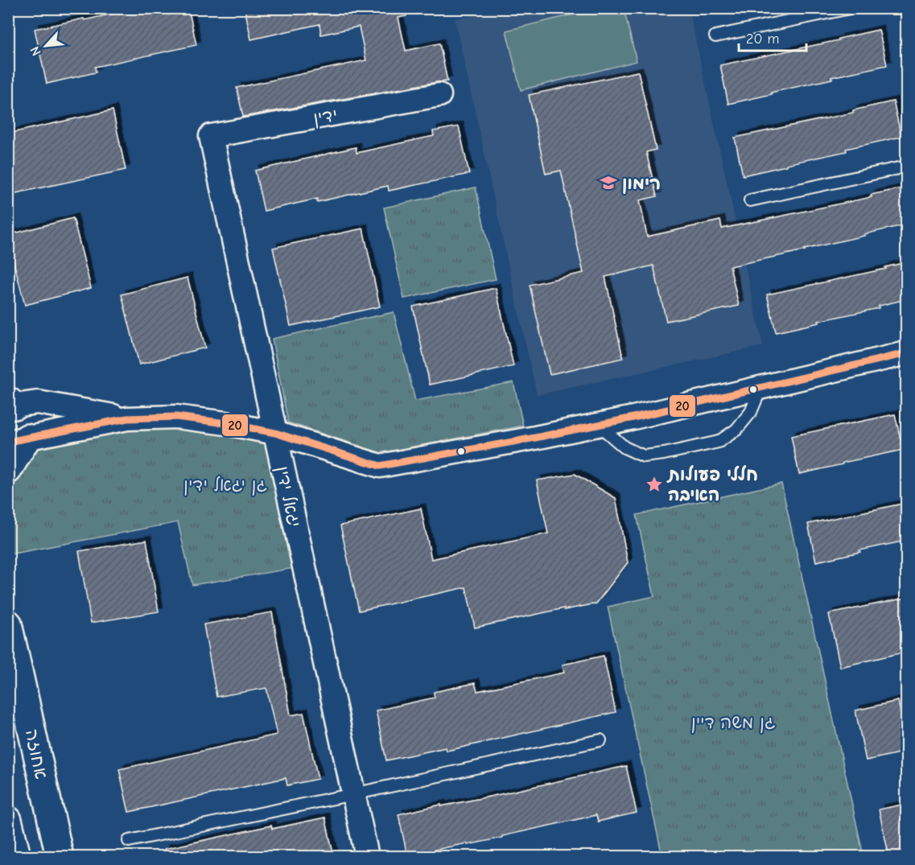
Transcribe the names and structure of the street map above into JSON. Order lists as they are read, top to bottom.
{
  "streets": {
    "main road": ["אחוזה"],
    "street": ["ידין", "יגאל ידין"]
  },
  "crossings": [
    ["ידין", "יגאל ידין"]
  ],
  "parks": ["גן יגאל ידין", "גן משה דיין"],
  "places": {
    "school or university": ["רימון"],
    "place": ["חללי פעולות האיבה"]
  },
  "lines": ["transit line 20"],
  "scale_bar": "20 m",
  "north": "bottom left"
}
